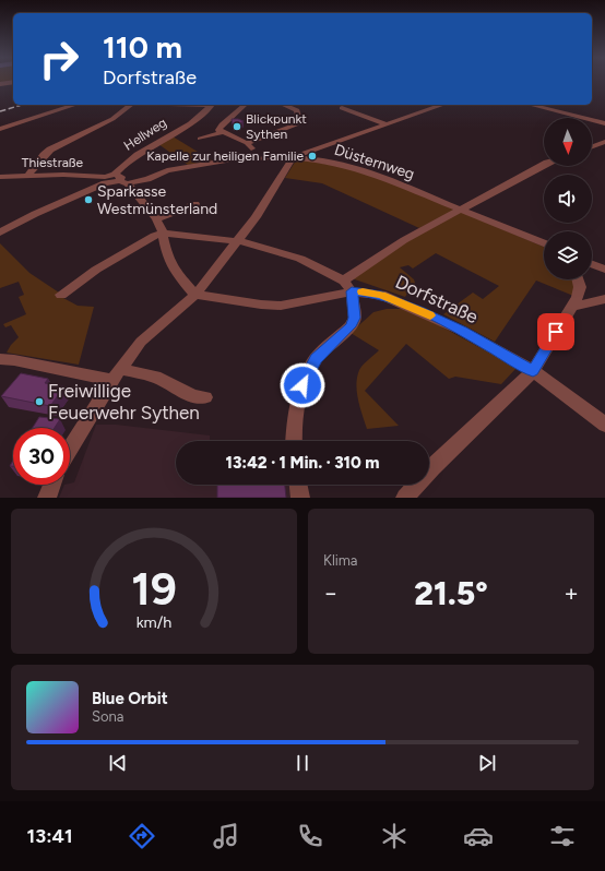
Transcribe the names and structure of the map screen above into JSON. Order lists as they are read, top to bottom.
{
  "streets": {
    "street": [
      "Hellweg",
      "Düsternweg",
      "Thiestraße",
      "Dorfstraße"
    ]
  },
  "crossings": [
    ["Hellweg", "Düsternweg"],
    ["Düsternweg", "Thiestraße"]
  ],
  "places": [
    "Blickpunkt Sythen",
    "Kapelle zur heiligen Familie",
    "Sparkasse Westmünsterland",
    "Freiwillige Feuerwehr Sythen"
  ],
  "north": "bottom",
  "page": {
    "turn": ["110 m", "Dorfstraße"],
    "limit": "30",
    "trip": "13:42 · 1 Min. · 310 m",
    "tile": "Klima",
    "heat": ["−", "21.5°", "+"],
    "song": ["Blue Orbit", "Sona"],
    "tabs": "13:41",
    "gauge": ["19", "km/h"]
  }
}
